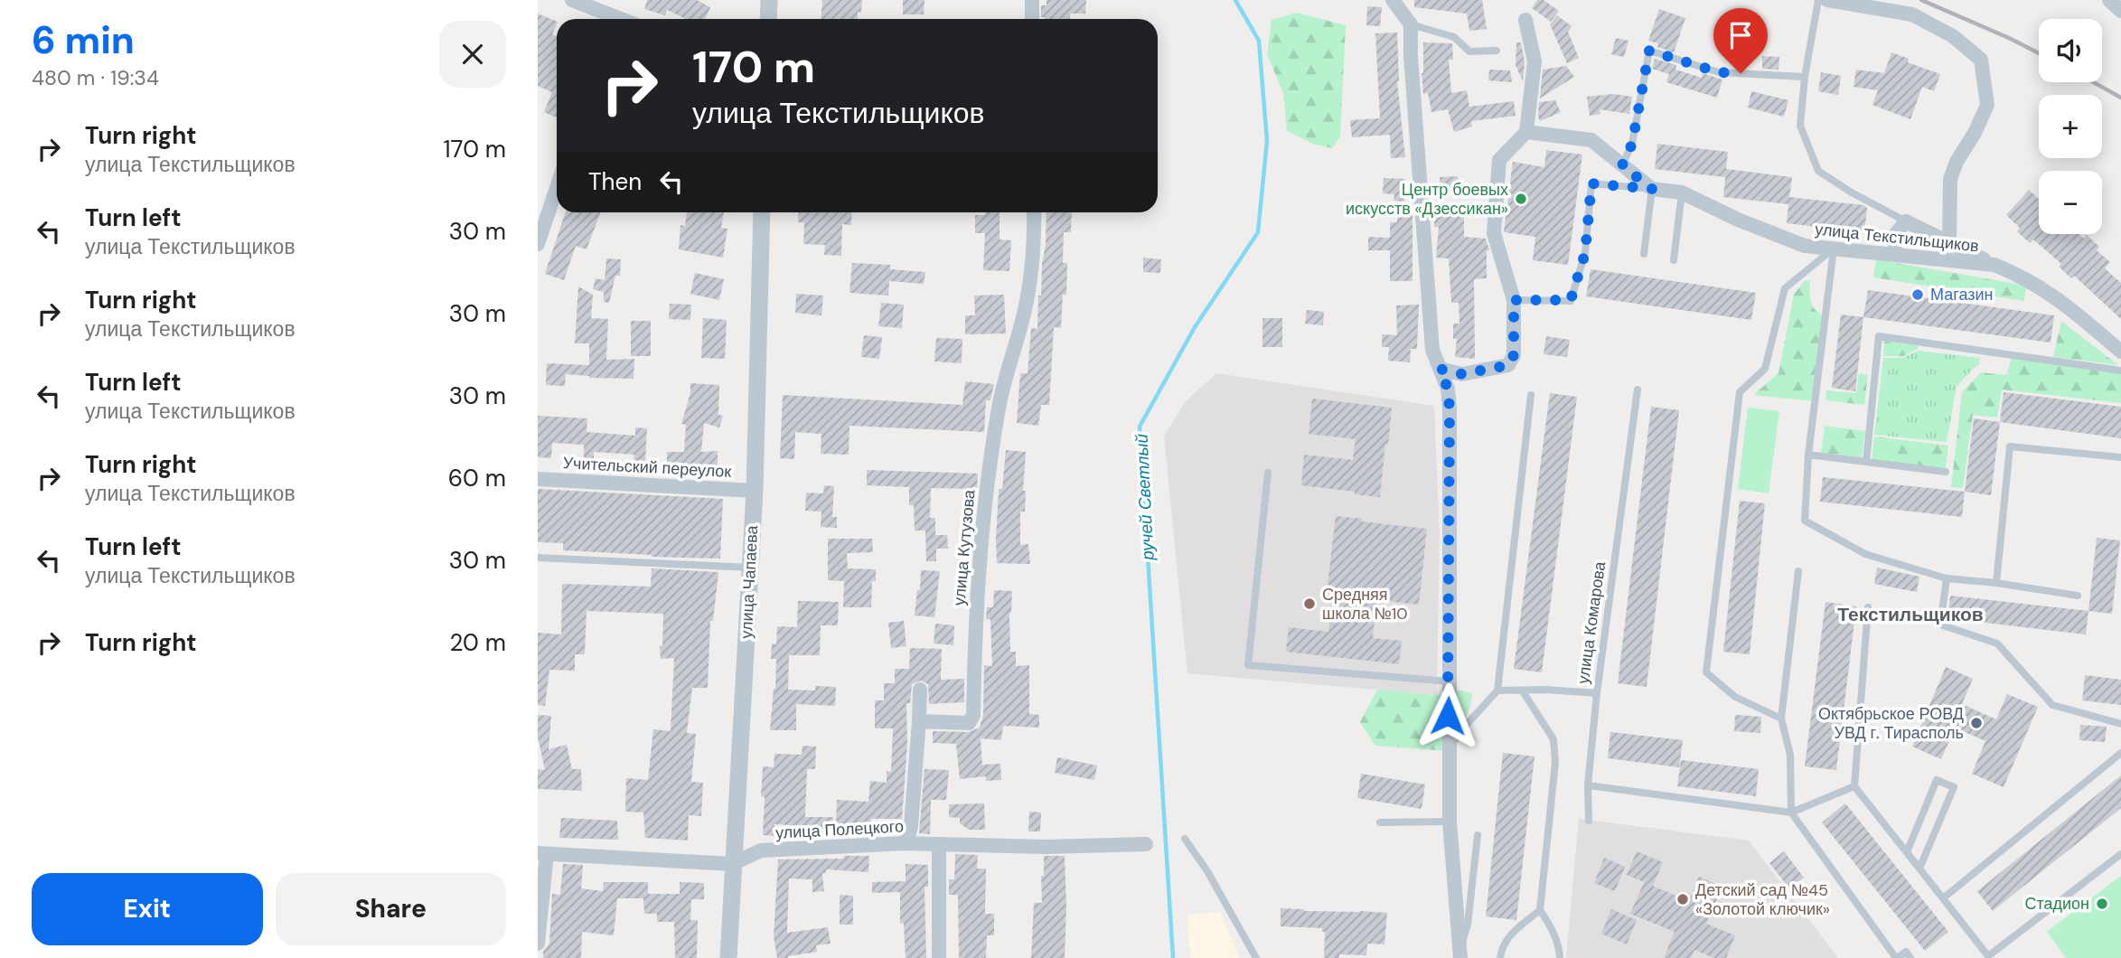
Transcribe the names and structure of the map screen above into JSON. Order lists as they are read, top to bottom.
{
  "streets": {
    "street": [
      "улица Текстильщиков",
      "Учительский переулок",
      "улица Кутузова",
      "улица Чапаева",
      "улица Полецкого"
    ],
    "lane": ["улица Комарова"]
  },
  "crossings": [
    ["Учительский переулок", "улица Чапаева"],
    ["улица Чапаева", "улица Полецкого"]
  ],
  "districts": ["Текстильщиков"],
  "water": ["ручей Светлый"],
  "places": [
    "Центр боевых искусств «Дзессикан»",
    "Магазин",
    "Средняя школа №10",
    "Октябрьское РОВД УВД г. Тирасполь",
    "Детский сад №45 «Золотой ключик»",
    "Стадион"
  ],
  "page": {
    "heading": ["6 min", "480 m · 19:34"],
    "map_buttons": ["+", "−"],
    "turn": ["170 m", "улица Текстильщиков"],
    "list": [
      {
        "name": "Turn right",
        "note": "улица Текстильщиков",
        "value": "170 m"
      },
      {
        "name": "Turn left",
        "note": "улица Текстильщиков",
        "value": "30 m"
      },
      {
        "name": "Turn right",
        "note": "улица Текстильщиков",
        "value": "30 m"
      },
      {
        "name": "Turn left",
        "note": "улица Текстильщиков",
        "value": "30 m"
      },
      {
        "name": "Turn right",
        "note": "улица Текстильщиков",
        "value": "60 m"
      },
      {
        "name": "Turn left",
        "note": "улица Текстильщиков",
        "value": "30 m"
      },
      {
        "name": "Turn right",
        "value": "20 m"
      }
    ],
    "then": "Then",
    "buttons": ["Exit", "Share"]
  }
}
